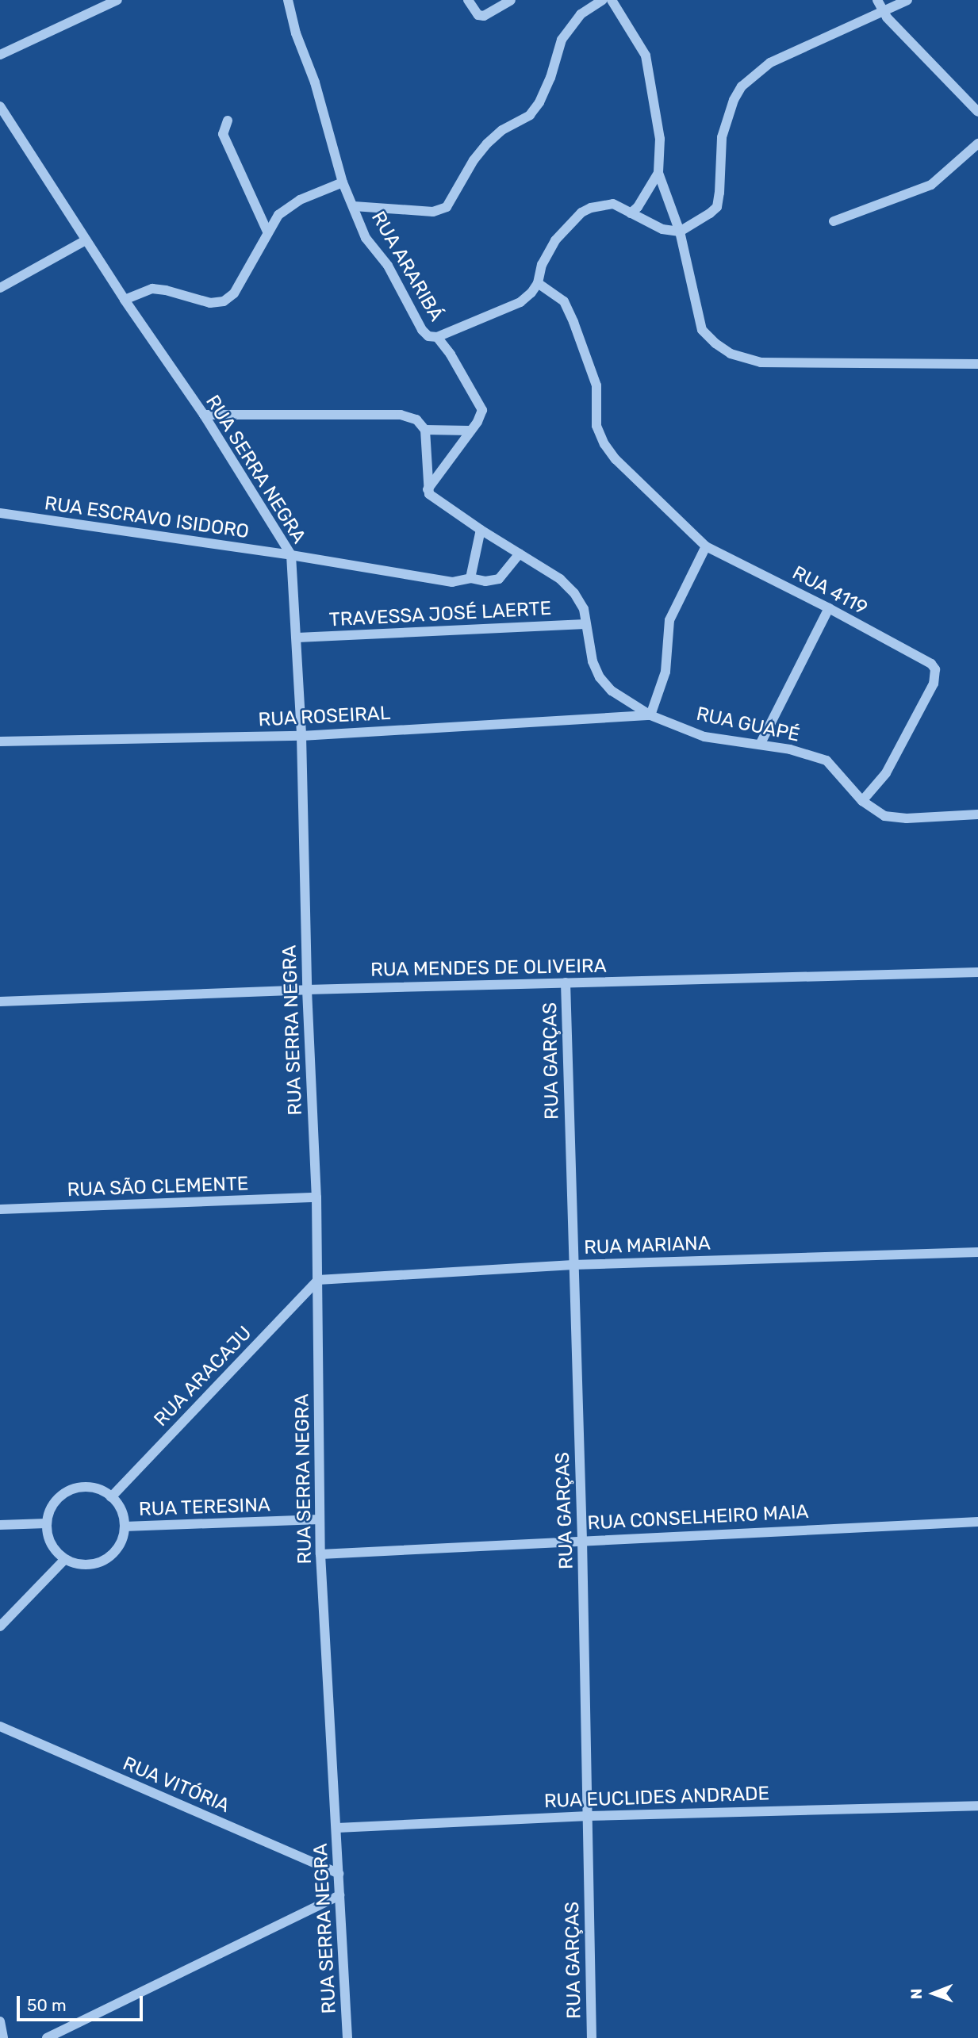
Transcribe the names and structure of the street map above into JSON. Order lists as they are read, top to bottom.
{
  "streets": {
    "street": [
      "RUA ARARIBÁ",
      "RUA SERRA NEGRA",
      "RUA ESCRAVO ISIDORO",
      "RUA 4119",
      "TRAVESSA JOSÉ LAERTE",
      "RUA ROSEIRAL",
      "RUA GUAPÉ",
      "RUA MENDES DE OLIVEIRA",
      "RUA GARÇAS",
      "RUA SÃO CLEMENTE",
      "RUA MARIANA",
      "RUA ARACAJU",
      "RUA TERESINA",
      "RUA CONSELHEIRO MAIA",
      "RUA VITÓRIA",
      "RUA EUCLIDES ANDRADE"
    ]
  },
  "crossings": [
    ["RUA ARARIBÁ", "RUA GUAPÉ"],
    ["RUA SERRA NEGRA", "RUA ESCRAVO ISIDORO"],
    ["RUA SERRA NEGRA", "TRAVESSA JOSÉ LAERTE"],
    ["RUA SERRA NEGRA", "RUA ROSEIRAL"],
    ["RUA SERRA NEGRA", "RUA MENDES DE OLIVEIRA"],
    ["RUA SERRA NEGRA", "RUA SÃO CLEMENTE"],
    ["RUA SERRA NEGRA", "RUA MARIANA"],
    ["RUA SERRA NEGRA", "RUA ARACAJU"],
    ["RUA SERRA NEGRA", "RUA TERESINA"],
    ["RUA SERRA NEGRA", "RUA CONSELHEIRO MAIA"],
    ["RUA SERRA NEGRA", "RUA VITÓRIA"],
    ["RUA SERRA NEGRA", "RUA EUCLIDES ANDRADE"],
    ["RUA ESCRAVO ISIDORO", "RUA GUAPÉ"],
    ["RUA 4119", "RUA GUAPÉ"],
    ["TRAVESSA JOSÉ LAERTE", "RUA GUAPÉ"],
    ["RUA ROSEIRAL", "RUA GUAPÉ"],
    ["RUA MENDES DE OLIVEIRA", "RUA GARÇAS"],
    ["RUA GARÇAS", "RUA MARIANA"],
    ["RUA GARÇAS", "RUA CONSELHEIRO MAIA"],
    ["RUA GARÇAS", "RUA EUCLIDES ANDRADE"],
    ["RUA MARIANA", "RUA ARACAJU"],
    ["RUA ARACAJU", "RUA TERESINA"]
  ],
  "scale_bar": "50 m",
  "north": "left"
}
